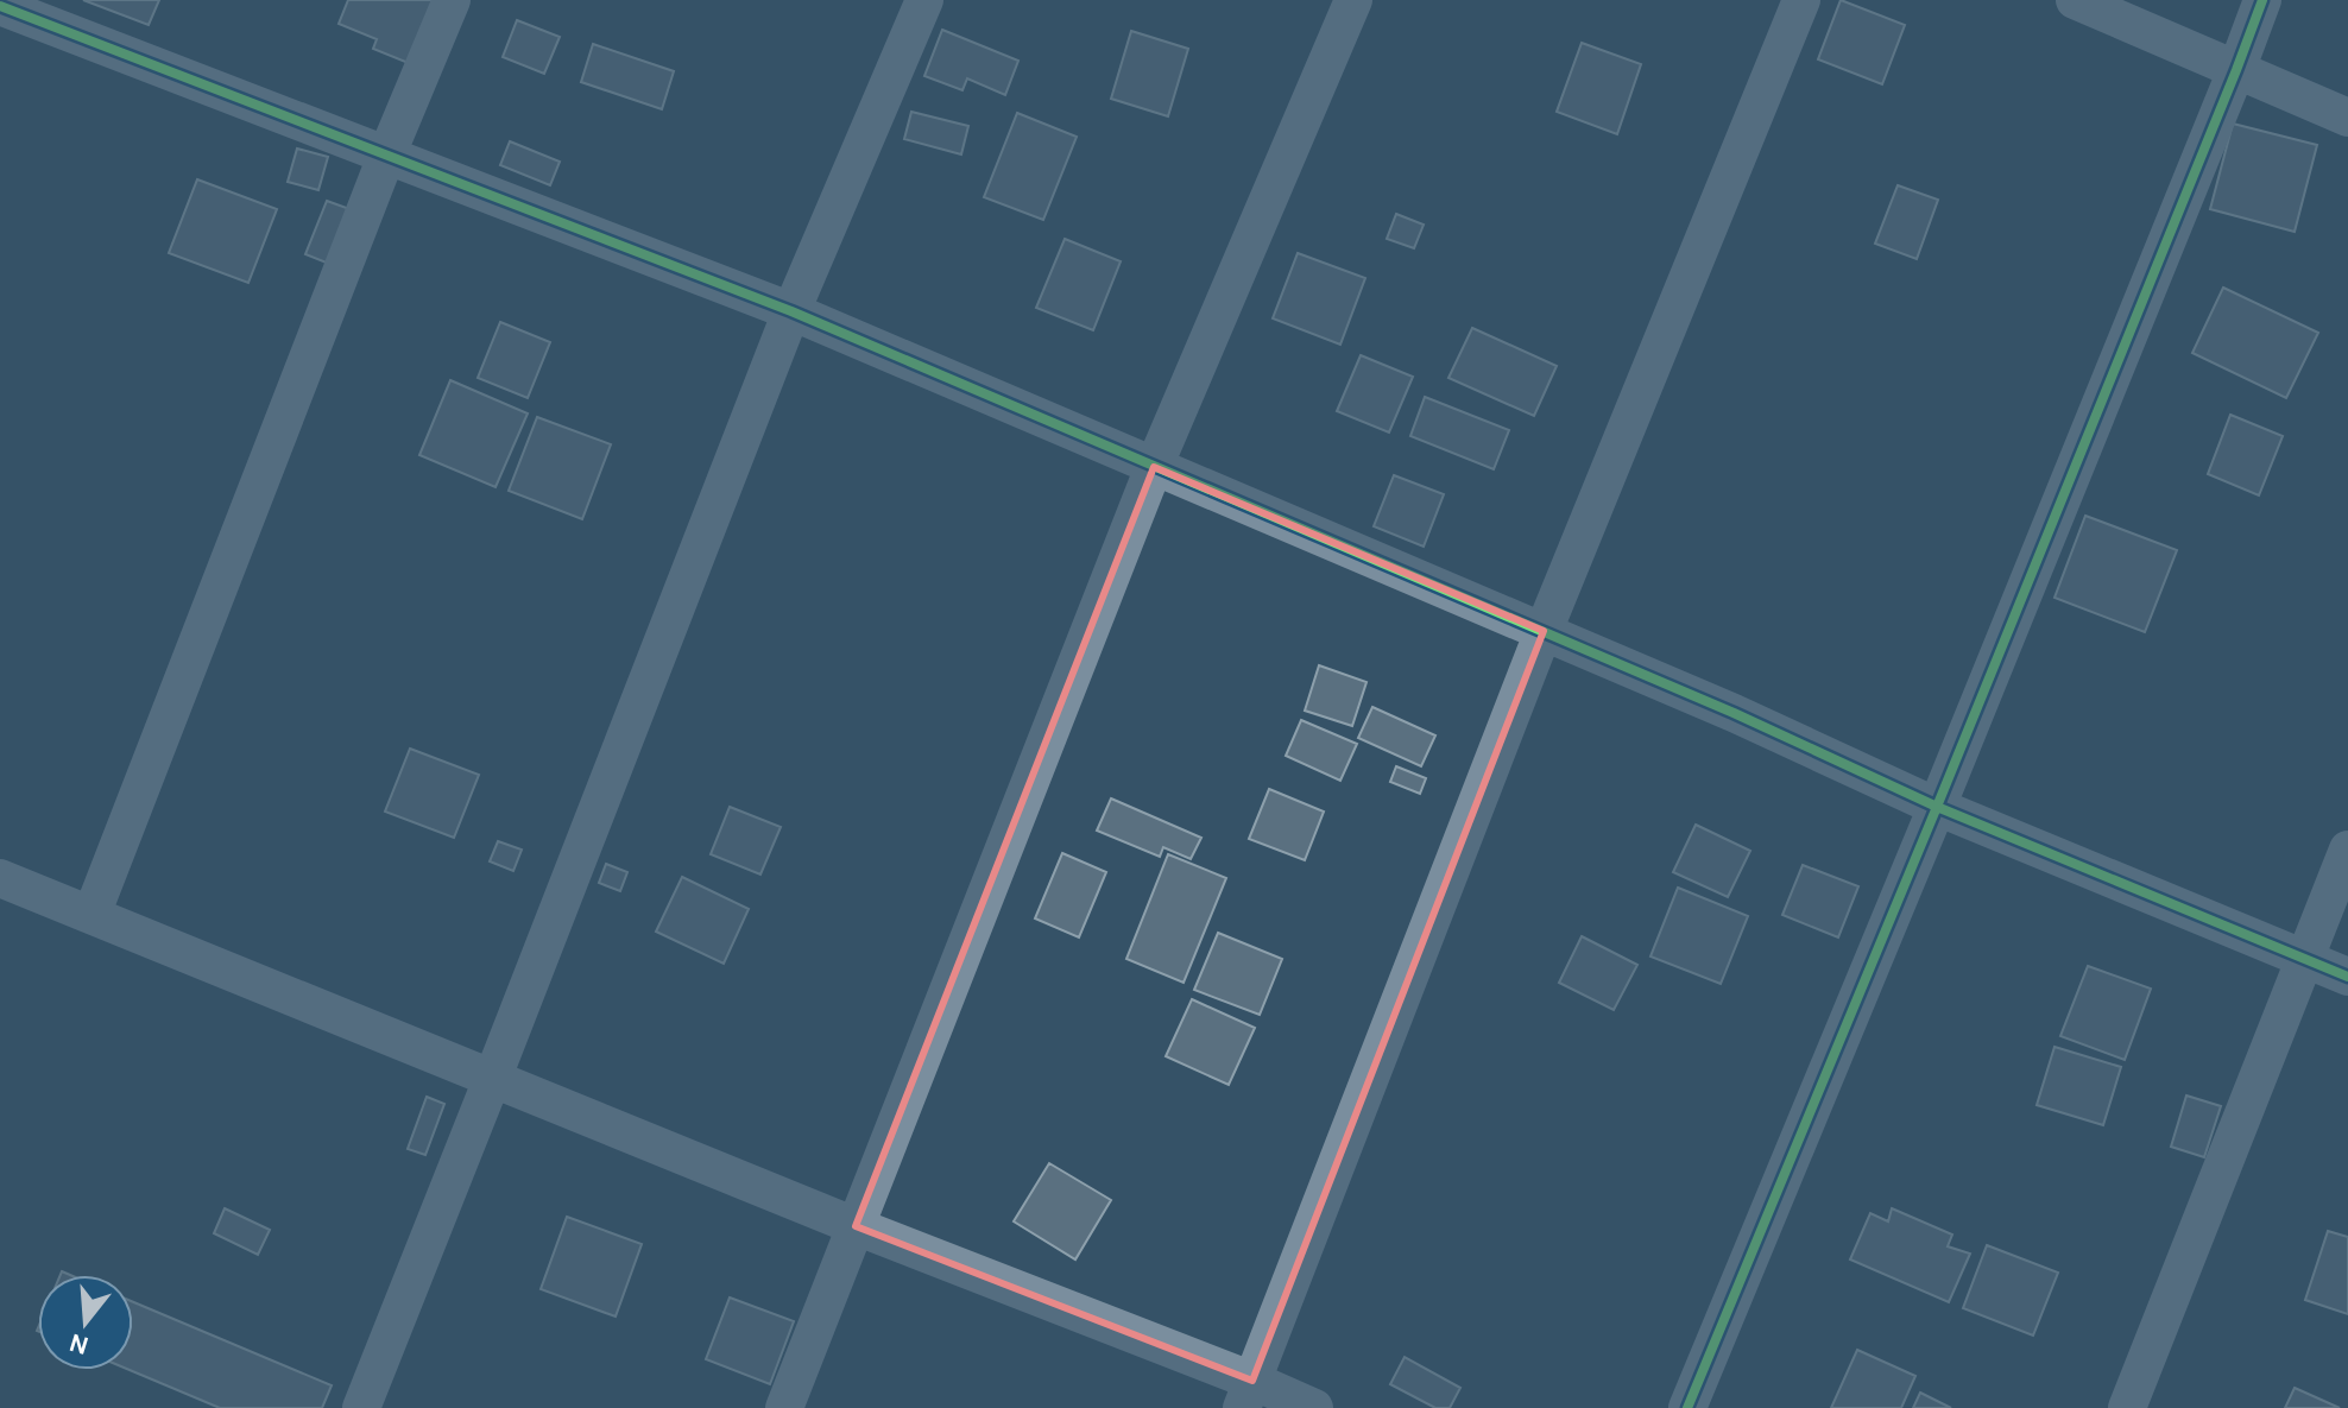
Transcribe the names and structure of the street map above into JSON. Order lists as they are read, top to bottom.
{
  "north": "bottom"
}
